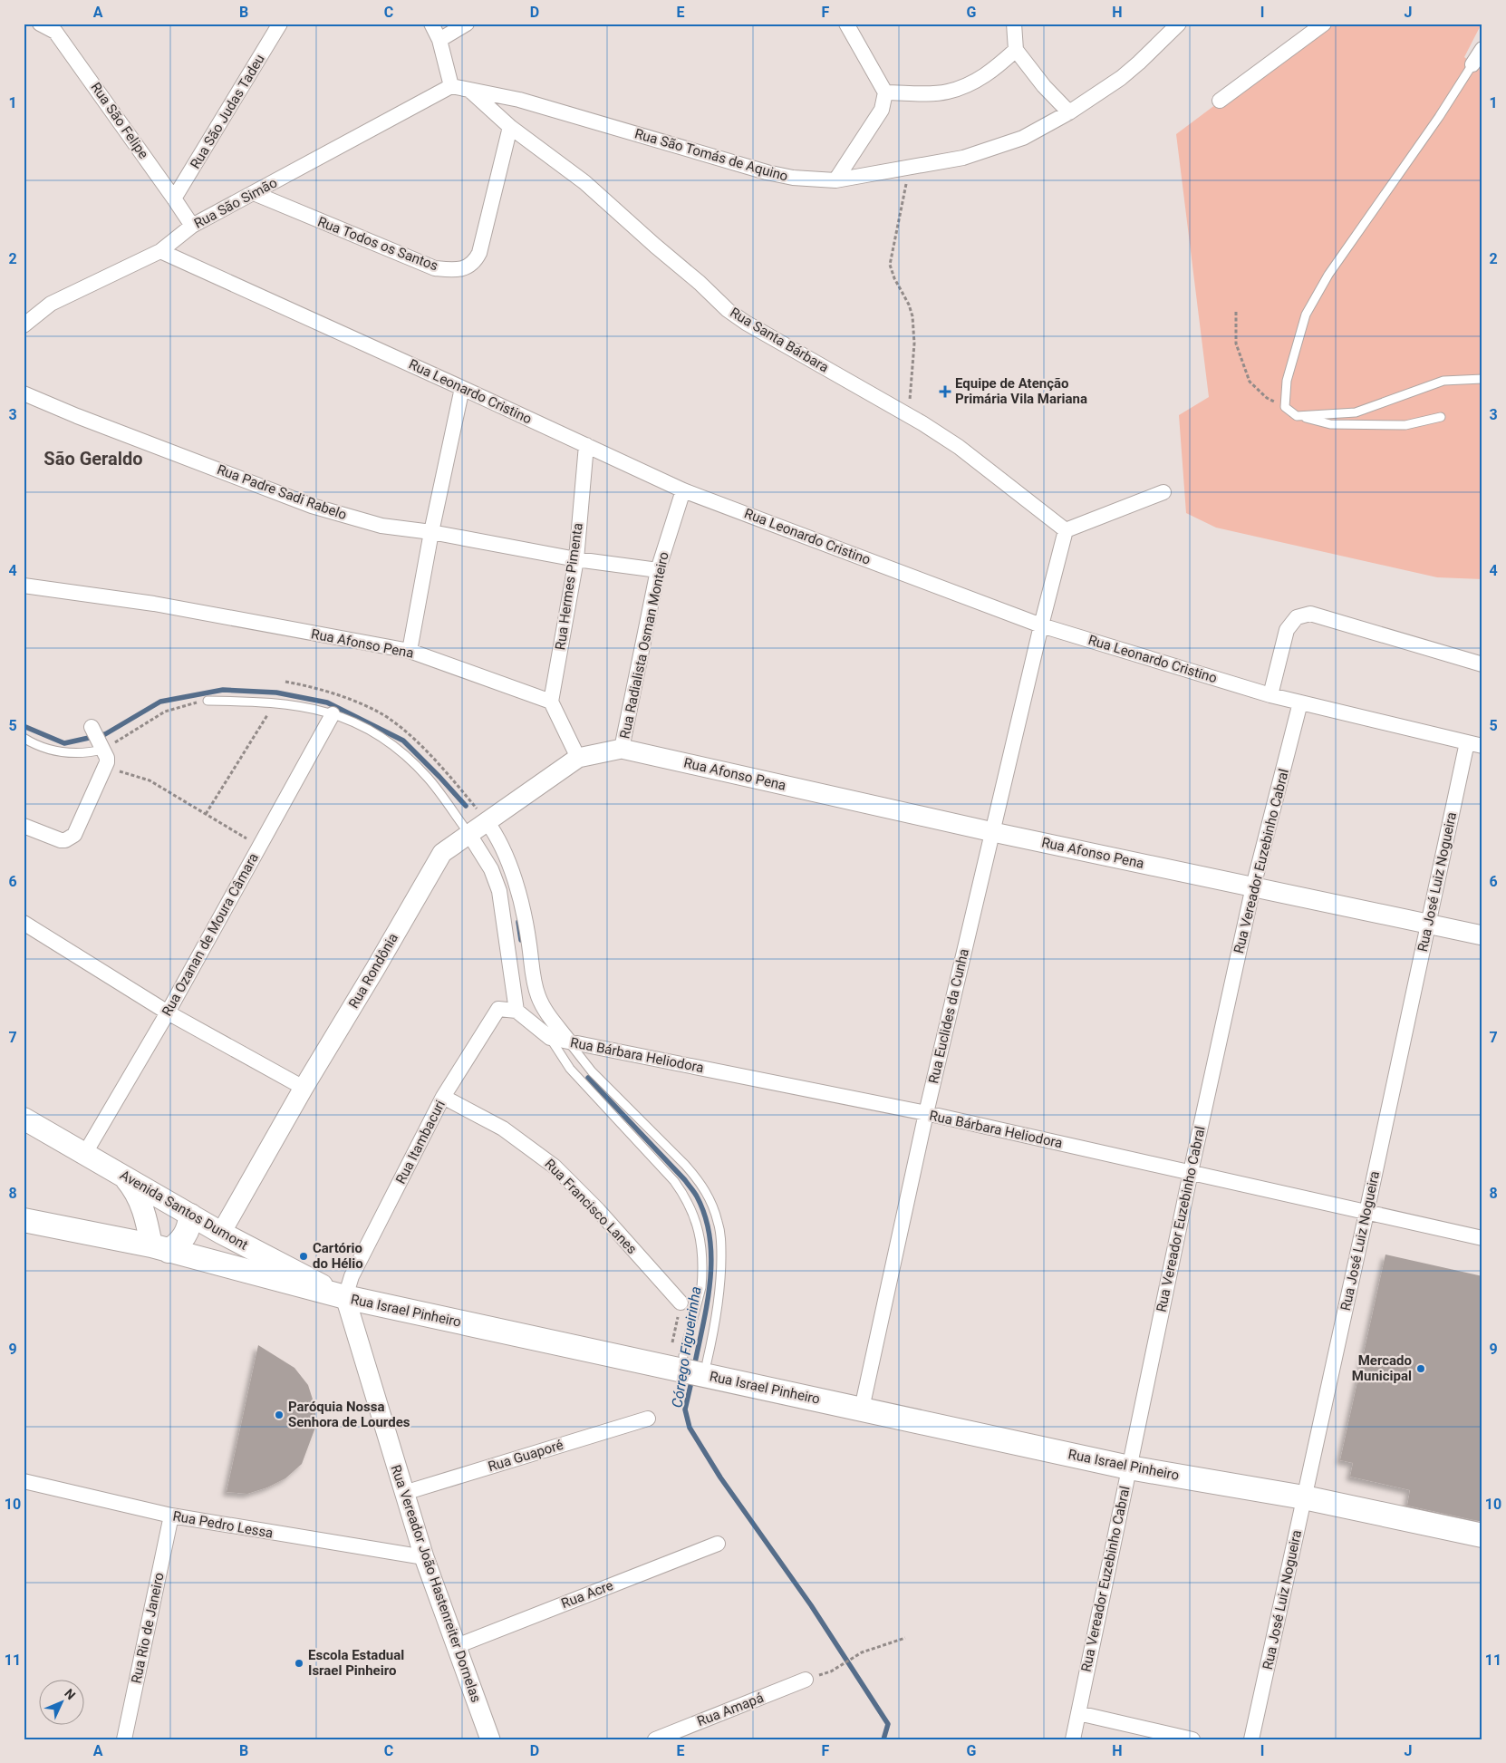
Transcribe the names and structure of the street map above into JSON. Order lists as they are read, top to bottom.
{
  "streets": {
    "main road": ["Avenida Santos Dumont", "Rua Israel Pinheiro"],
    "street": [
      "Rua São Judas Tadeu",
      "Rua São Felipe",
      "Rua São Tomás de Aquino",
      "Rua São Simão",
      "Rua Todos os Santos",
      "Rua Santa Bárbara",
      "Rua Leonardo Cristino",
      "Rua Padre Sadi Rabelo",
      "Rua Hermes Pimenta",
      "Rua Afonso Pena",
      "Rua Radialista Osman Monteiro",
      "Rua Vereador Euzebinho Cabral",
      "Rua José Luiz Nogueira",
      "Rua Ozanan de Moura Câmara",
      "Rua Rondônia",
      "Rua Euclides da Cunha",
      "Rua Bárbara Heliodora",
      "Rua Itambacuri",
      "Rua Francisco Lanes",
      "Rua Guaporé",
      "Rua Pedro Lessa",
      "Rua Vereador João Hastenreiter Dornelas",
      "Rua Acre",
      "Rua Rio de Janeiro",
      "Rua Amapá"
    ]
  },
  "crossings": [
    ["Rua São Judas Tadeu", "Rua São Felipe"],
    ["Rua São Felipe", "Rua São Simão"],
    ["Rua São Tomás de Aquino", "Rua São Simão"],
    ["Rua São Tomás de Aquino", "Rua Santa Bárbara"],
    ["Rua São Simão", "Rua Todos os Santos"],
    ["Rua São Simão", "Rua Leonardo Cristino"],
    ["Rua Todos os Santos", "Rua Santa Bárbara"],
    ["Rua Leonardo Cristino", "Rua Hermes Pimenta"],
    ["Rua Leonardo Cristino", "Rua Radialista Osman Monteiro"],
    ["Rua Leonardo Cristino", "Rua Vereador Euzebinho Cabral"],
    ["Rua Leonardo Cristino", "Rua José Luiz Nogueira"],
    ["Rua Leonardo Cristino", "Rua Euclides da Cunha"],
    ["Rua Padre Sadi Rabelo", "Rua Hermes Pimenta"],
    ["Rua Padre Sadi Rabelo", "Rua Radialista Osman Monteiro"],
    ["Rua Hermes Pimenta", "Rua Afonso Pena"],
    ["Rua Afonso Pena", "Rua Radialista Osman Monteiro"],
    ["Rua Afonso Pena", "Rua Vereador Euzebinho Cabral"],
    ["Rua Afonso Pena", "Rua José Luiz Nogueira"],
    ["Rua Afonso Pena", "Rua Rondônia"],
    ["Rua Afonso Pena", "Rua Euclides da Cunha"],
    ["Rua Vereador Euzebinho Cabral", "Rua Bárbara Heliodora"],
    ["Rua Vereador Euzebinho Cabral", "Rua Israel Pinheiro"],
    ["Rua José Luiz Nogueira", "Rua Bárbara Heliodora"],
    ["Rua José Luiz Nogueira", "Rua Israel Pinheiro"],
    ["Rua Ozanan de Moura Câmara", "Avenida Santos Dumont"],
    ["Rua Rondônia", "Avenida Santos Dumont"],
    ["Rua Euclides da Cunha", "Rua Bárbara Heliodora"],
    ["Rua Euclides da Cunha", "Rua Israel Pinheiro"],
    ["Rua Bárbara Heliodora", "Rua Itambacuri"],
    ["Rua Itambacuri", "Rua Francisco Lanes"],
    ["Rua Itambacuri", "Avenida Santos Dumont"],
    ["Rua Itambacuri", "Rua Israel Pinheiro"],
    ["Rua Itambacuri", "Rua Vereador João Hastenreiter Dornelas"],
    ["Avenida Santos Dumont", "Rua Israel Pinheiro"],
    ["Avenida Santos Dumont", "Rua Vereador João Hastenreiter Dornelas"],
    ["Rua Israel Pinheiro", "Rua Vereador João Hastenreiter Dornelas"],
    ["Rua Guaporé", "Rua Vereador João Hastenreiter Dornelas"],
    ["Rua Pedro Lessa", "Rua Vereador João Hastenreiter Dornelas"],
    ["Rua Pedro Lessa", "Rua Rio de Janeiro"],
    ["Rua Vereador João Hastenreiter Dornelas", "Rua Acre"]
  ],
  "districts": ["São Geraldo"],
  "water": ["Córrego Figueirinha"],
  "places": {
    "health": ["Equipe de Atenção Primária Vila Mariana"],
    "other": [
      "Cartório do Hélio",
      "Mercado Municipal",
      "Paróquia Nossa Senhora de Lourdes",
      "Escola Estadual Israel Pinheiro"
    ]
  },
  "north": "top right",
  "grid": {
    "columns": [
      "A",
      "B",
      "C",
      "D",
      "E",
      "F",
      "G",
      "H",
      "I",
      "J"
    ],
    "rows": [
      "1",
      "2",
      "3",
      "4",
      "5",
      "6",
      "7",
      "8",
      "9",
      "10",
      "11"
    ]
  }
}
